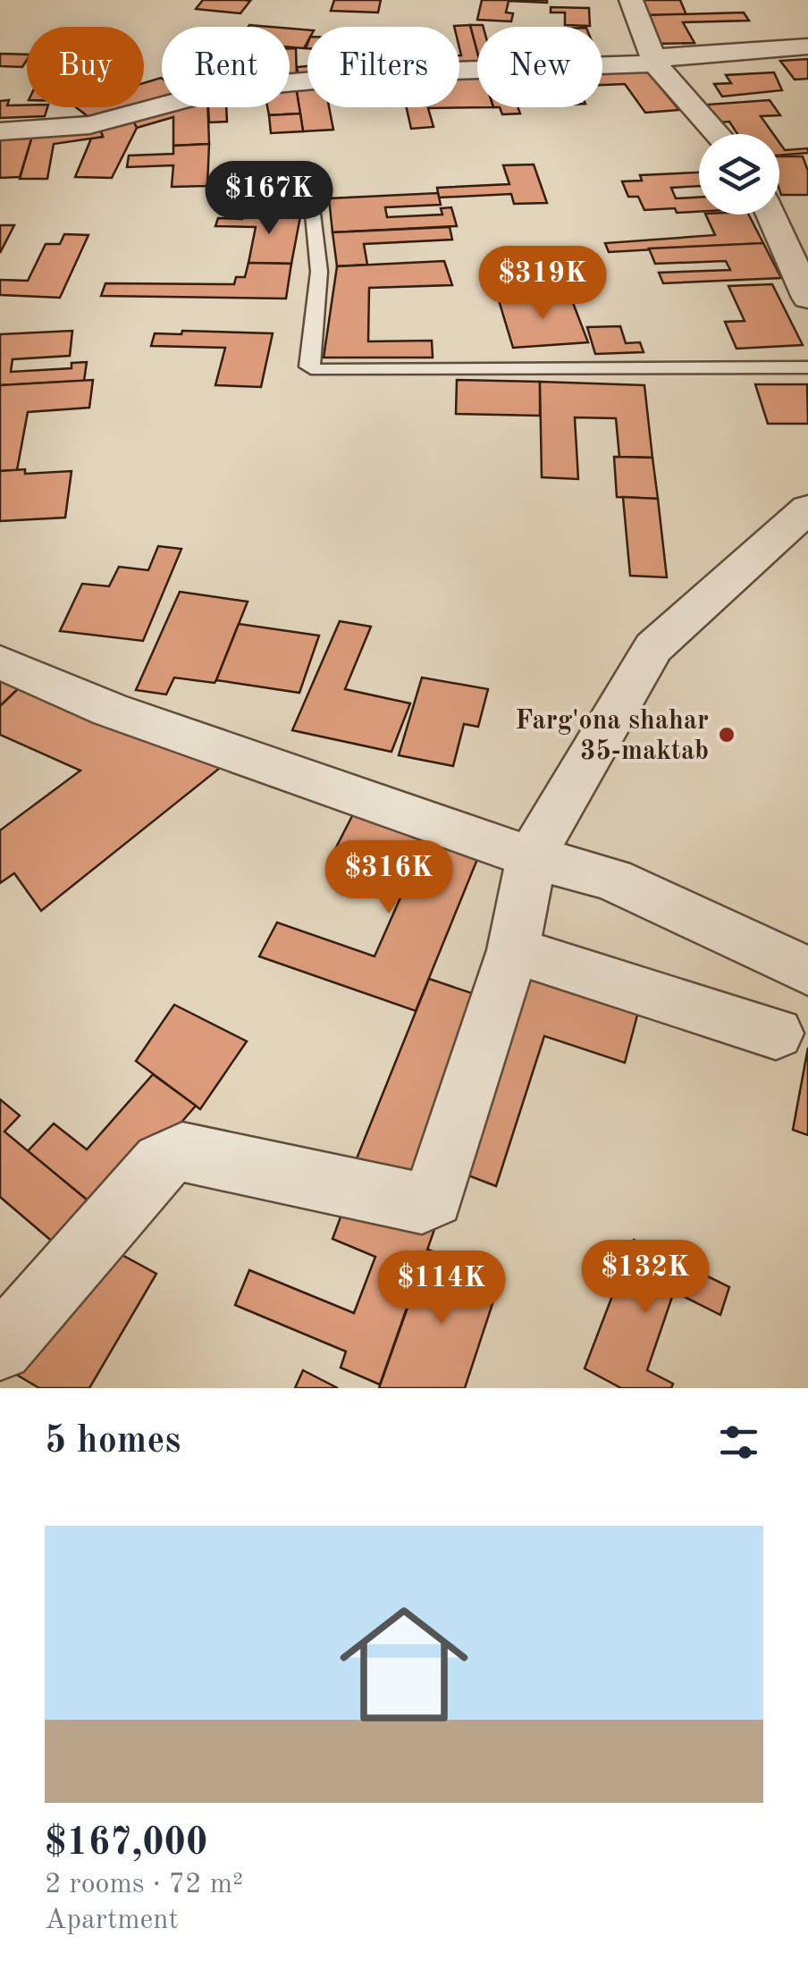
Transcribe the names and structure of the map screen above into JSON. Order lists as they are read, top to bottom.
{
  "places": ["Farg'ona shahar 35-maktab"],
  "page": {
    "chip": [
      "Buy",
      "Rent",
      "Filters",
      "New"
    ],
    "price": [
      "$167K",
      "$319K",
      "$316K",
      "$132K",
      "$114K"
    ],
    "heading": "5 homes",
    "list": [
      {
        "name": "$167,000",
        "note": "2 rooms · 72 m² · Apartment"
      }
    ]
  }
}
